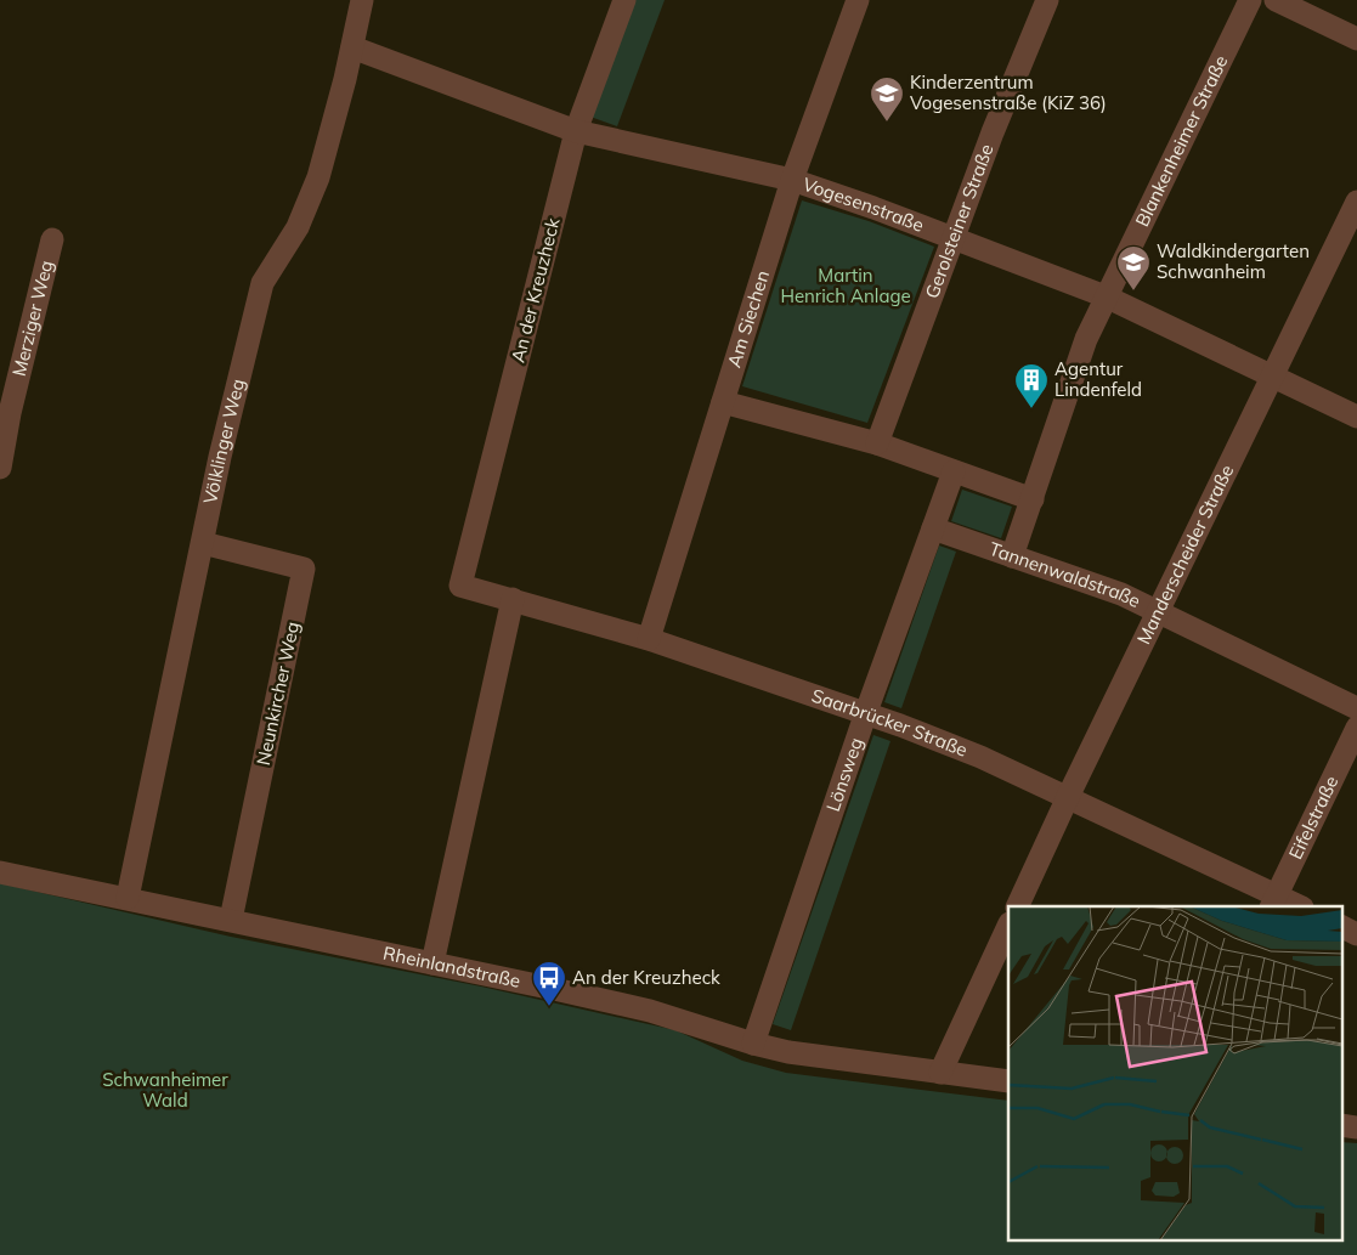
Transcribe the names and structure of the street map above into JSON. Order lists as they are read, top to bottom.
{
  "streets": {
    "street": [
      "Blankenheimer Straße",
      "Vogesenstraße",
      "Gerolsteiner Straße",
      "An der Kreuzheck",
      "Merziger Weg",
      "Am Siechen",
      "Völklinger Weg",
      "Manderscheider Straße",
      "Tannenwaldstraße",
      "Neunkircher Weg",
      "Saarbrücker Straße",
      "Lönsweg",
      "Eifelstraße",
      "Rheinlandstraße"
    ]
  },
  "crossings": [
    ["Blankenheimer Straße", "Vogesenstraße"],
    ["Blankenheimer Straße", "Tannenwaldstraße"],
    ["Vogesenstraße", "Gerolsteiner Straße"],
    ["Vogesenstraße", "An der Kreuzheck"],
    ["Vogesenstraße", "Am Siechen"],
    ["Vogesenstraße", "Völklinger Weg"],
    ["Vogesenstraße", "Manderscheider Straße"],
    ["An der Kreuzheck", "Saarbrücker Straße"],
    ["Am Siechen", "Saarbrücker Straße"],
    ["Völklinger Weg", "Neunkircher Weg"],
    ["Völklinger Weg", "Rheinlandstraße"],
    ["Manderscheider Straße", "Tannenwaldstraße"],
    ["Manderscheider Straße", "Saarbrücker Straße"],
    ["Tannenwaldstraße", "Lönsweg"],
    ["Neunkircher Weg", "Rheinlandstraße"],
    ["Saarbrücker Straße", "Lönsweg"],
    ["Saarbrücker Straße", "Eifelstraße"],
    ["Lönsweg", "Rheinlandstraße"]
  ],
  "parks": ["Martin Henrich Anlage", "Schwanheimer Wald"],
  "places": {
    "school or university": ["Kinderzentrum Vogesenstraße (KiZ 36)", "Waldkindergarten Schwanheim"],
    "building": ["Agentur Lindenfeld"],
    "bus stop": ["An der Kreuzheck"]
  }
}
